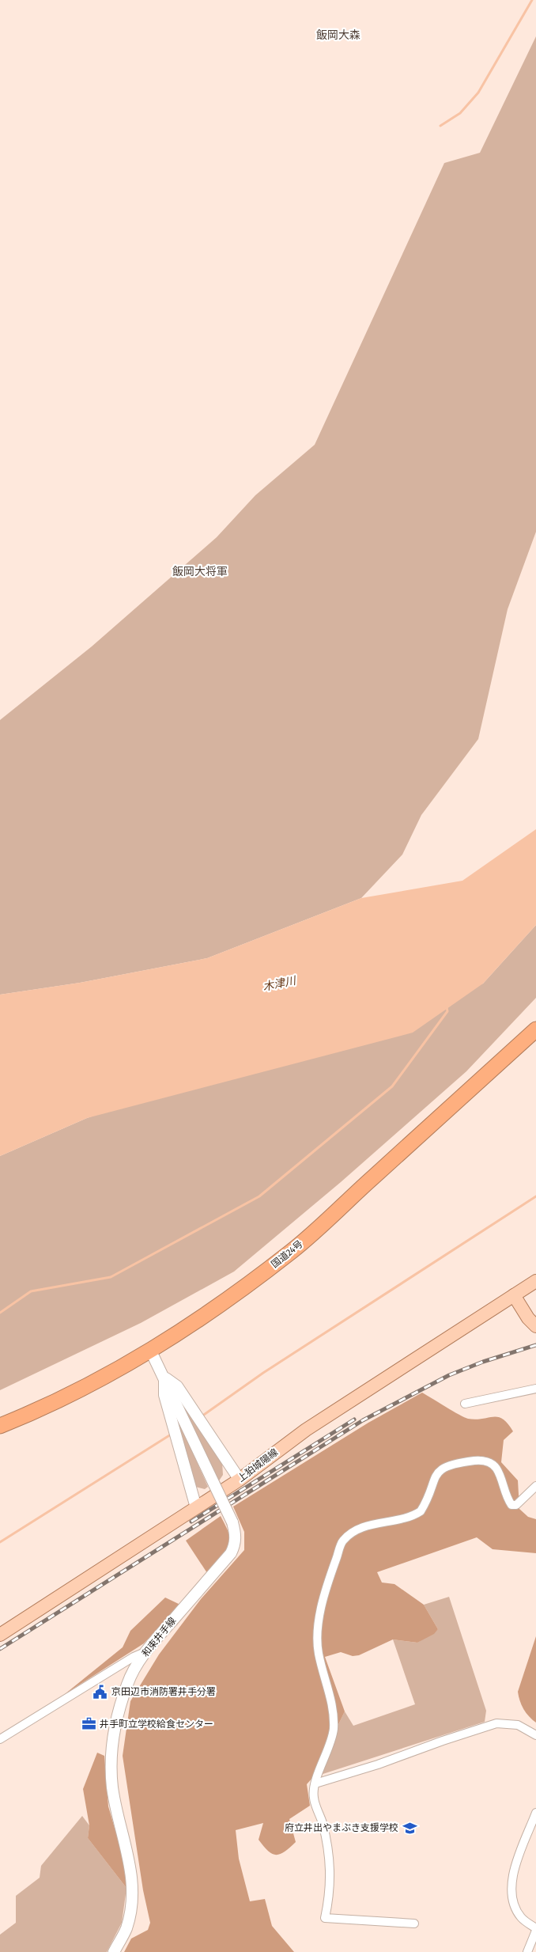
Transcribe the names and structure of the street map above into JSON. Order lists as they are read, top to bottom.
{
  "streets": {
    "highway": ["国道24号"],
    "main road": ["上狛城陽線", "和束井手線"]
  },
  "crossings": [
    ["国道24号", "和束井手線"]
  ],
  "districts": ["飯岡大森", "飯岡大将軍"],
  "water": ["木津川"],
  "places": {
    "public building": ["京田辺市消防署井手分署"],
    "office": ["井手町立学校給食センター"],
    "school or university": ["府立井出やまぶき支援学校"]
  }
}
